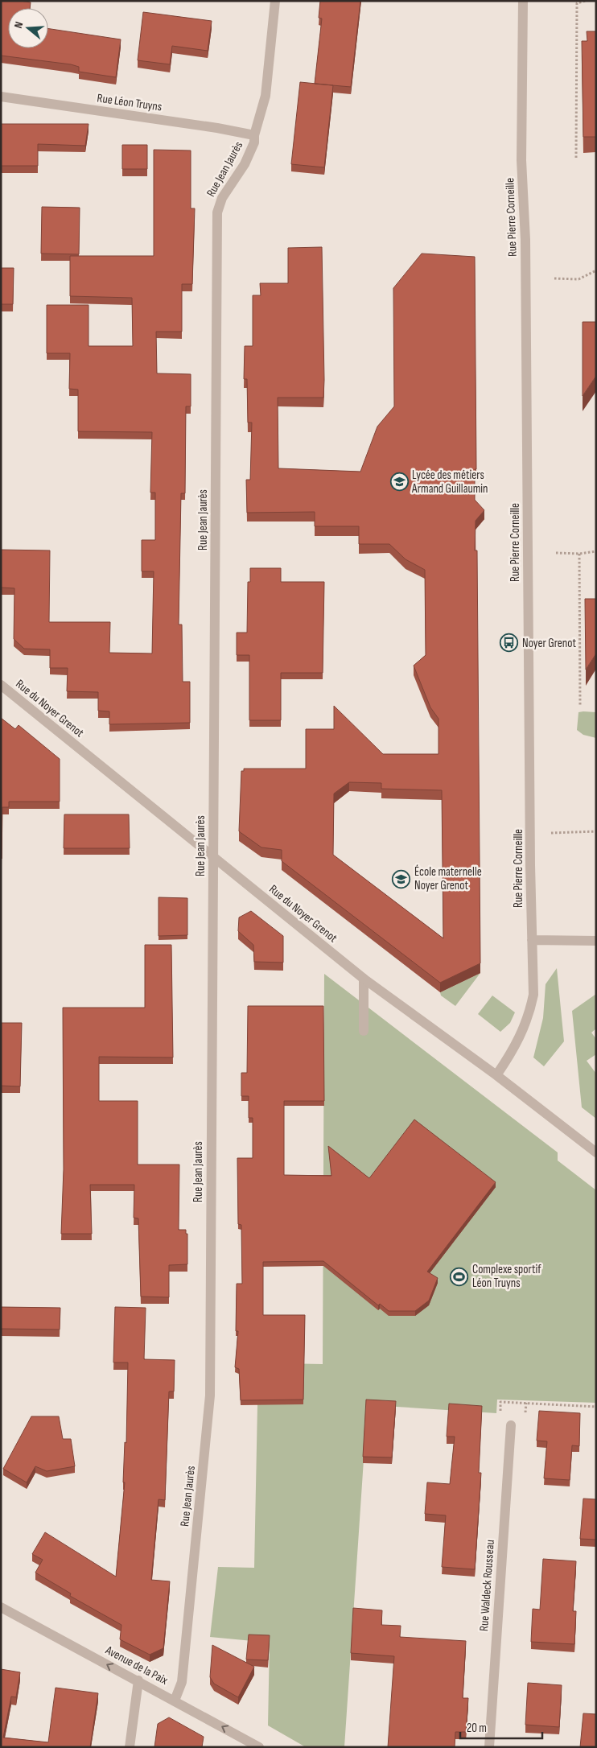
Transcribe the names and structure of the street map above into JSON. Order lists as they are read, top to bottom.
{
  "streets": {
    "street": [
      "Rue Léon Truyns",
      "Rue Jean Jaurès",
      "Rue Pierre Corneille",
      "Rue du Noyer Grenot",
      "Rue Waldeck Rousseau",
      "Avenue de la Paix"
    ]
  },
  "crossings": [
    ["Rue Léon Truyns", "Rue Jean Jaurès"],
    ["Rue Jean Jaurès", "Rue du Noyer Grenot"],
    ["Rue Jean Jaurès", "Avenue de la Paix"],
    ["Rue Pierre Corneille", "Rue du Noyer Grenot"]
  ],
  "one_way": ["Avenue de la Paix"],
  "places": {
    "school or university": ["Lycée des métiers Armand Guillaumin", "École maternelle Noyer Grenot"],
    "bus stop": ["Noyer Grenot"],
    "sports": ["Complexe sportif Léon Truyns"]
  },
  "scale_bar": "20 m",
  "north": "left"
}
